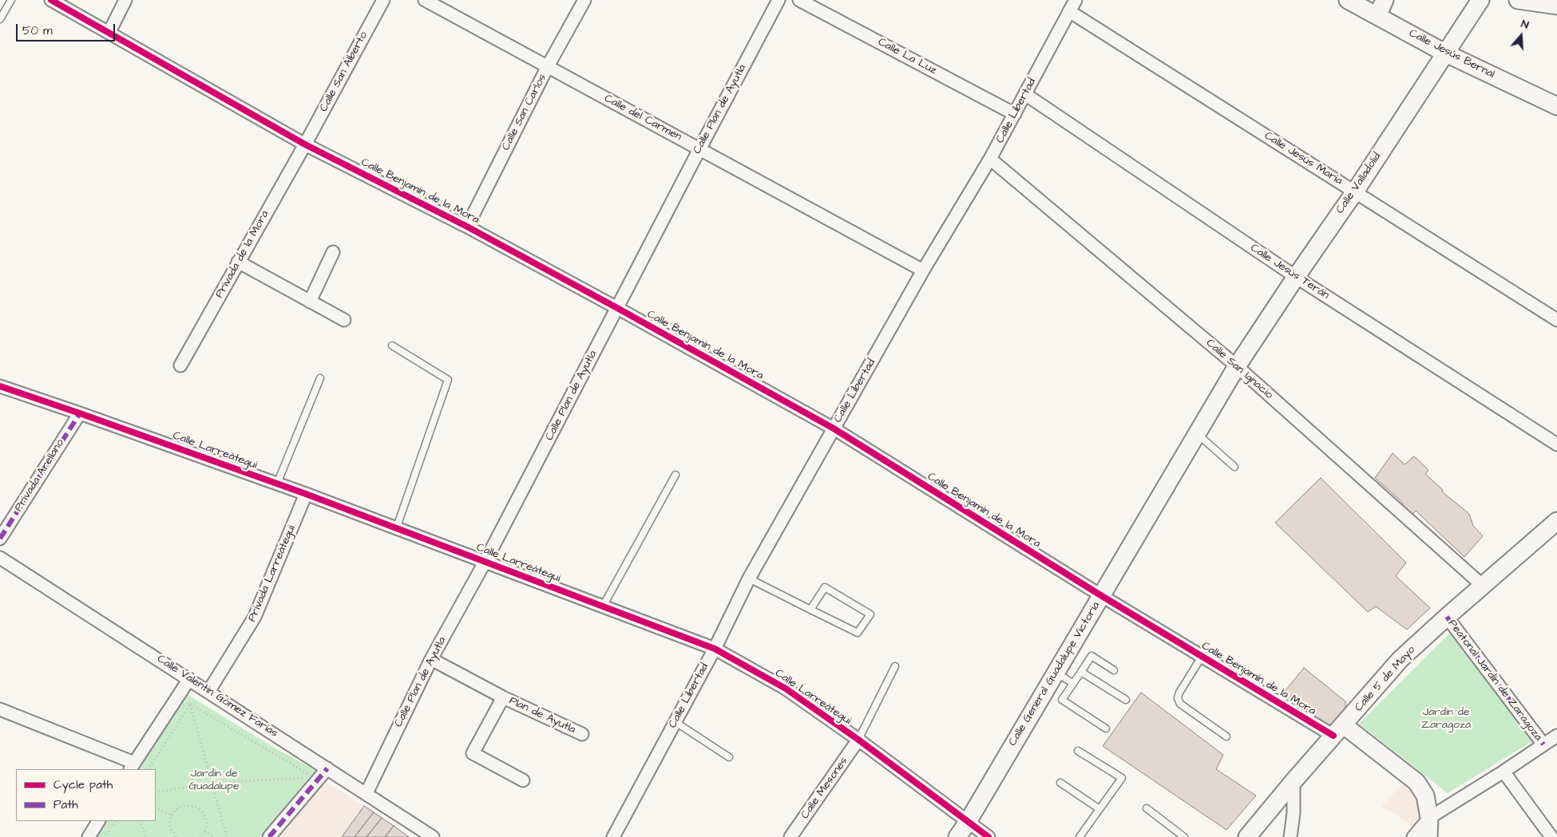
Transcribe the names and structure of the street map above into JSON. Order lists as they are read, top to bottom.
{
  "streets": {
    "street": [
      "Calle Jesús Bernal",
      "Calle La Luz",
      "Calle San Alberto",
      "Calle Plan de Ayutla",
      "Calle Libertad",
      "Calle San Carlos",
      "Calle del Carmen",
      "Calle Jesús María",
      "Calle Valladolid",
      "Calle Benjamín de la Mora",
      "Privada de la Mora",
      "Calle Jesús Terán",
      "Calle San Ignacio",
      "Calle Larreátegui",
      "Privada Arellano",
      "Privada Larreátegui",
      "Calle General Guadalupe Victoria",
      "Calle 5 de Mayo",
      "Peatonal Jardín de Zaragoza",
      "Calle Valentín Gómez Farías",
      "Plan de Ayutla",
      "Calle Mesones"
    ]
  },
  "crossings": [
    ["Calle Jesús Bernal", "Calle Valladolid"],
    ["Calle La Luz", "Calle Libertad"],
    ["Calle San Alberto", "Calle Benjamín de la Mora"],
    ["Calle San Alberto", "Privada de la Mora"],
    ["Calle Plan de Ayutla", "Calle del Carmen"],
    ["Calle Plan de Ayutla", "Calle Benjamín de la Mora"],
    ["Calle Plan de Ayutla", "Calle Larreátegui"],
    ["Calle Plan de Ayutla", "Calle Valentín Gómez Farías"],
    ["Calle Plan de Ayutla", "Plan de Ayutla"],
    ["Calle Libertad", "Calle del Carmen"],
    ["Calle Libertad", "Calle Jesús María"],
    ["Calle Libertad", "Calle Benjamín de la Mora"],
    ["Calle Libertad", "Calle Jesús Terán"],
    ["Calle Libertad", "Calle San Ignacio"],
    ["Calle Libertad", "Calle Larreátegui"],
    ["Calle San Carlos", "Calle del Carmen"],
    ["Calle San Carlos", "Calle Benjamín de la Mora"],
    ["Calle Jesús María", "Calle Valladolid"],
    ["Calle Valladolid", "Calle Jesús Terán"],
    ["Calle Valladolid", "Calle San Ignacio"],
    ["Calle Valladolid", "Calle General Guadalupe Victoria"],
    ["Calle Benjamín de la Mora", "Privada de la Mora"],
    ["Calle Benjamín de la Mora", "Calle General Guadalupe Victoria"],
    ["Calle Benjamín de la Mora", "Calle 5 de Mayo"],
    ["Calle San Ignacio", "Calle General Guadalupe Victoria"],
    ["Calle San Ignacio", "Calle 5 de Mayo"],
    ["Calle Larreátegui", "Privada Arellano"],
    ["Calle Larreátegui", "Privada Larreátegui"],
    ["Calle Larreátegui", "Calle General Guadalupe Victoria"],
    ["Calle Larreátegui", "Calle Mesones"],
    ["Privada Larreátegui", "Calle Valentín Gómez Farías"],
    ["Calle 5 de Mayo", "Peatonal Jardín de Zaragoza"]
  ],
  "parks": ["Jardin de Zaragoza", "Jardín de Guadalupe"],
  "legend": ["Cycle path", "Path"],
  "scale_bar": "50 m",
  "north": "top"
}
